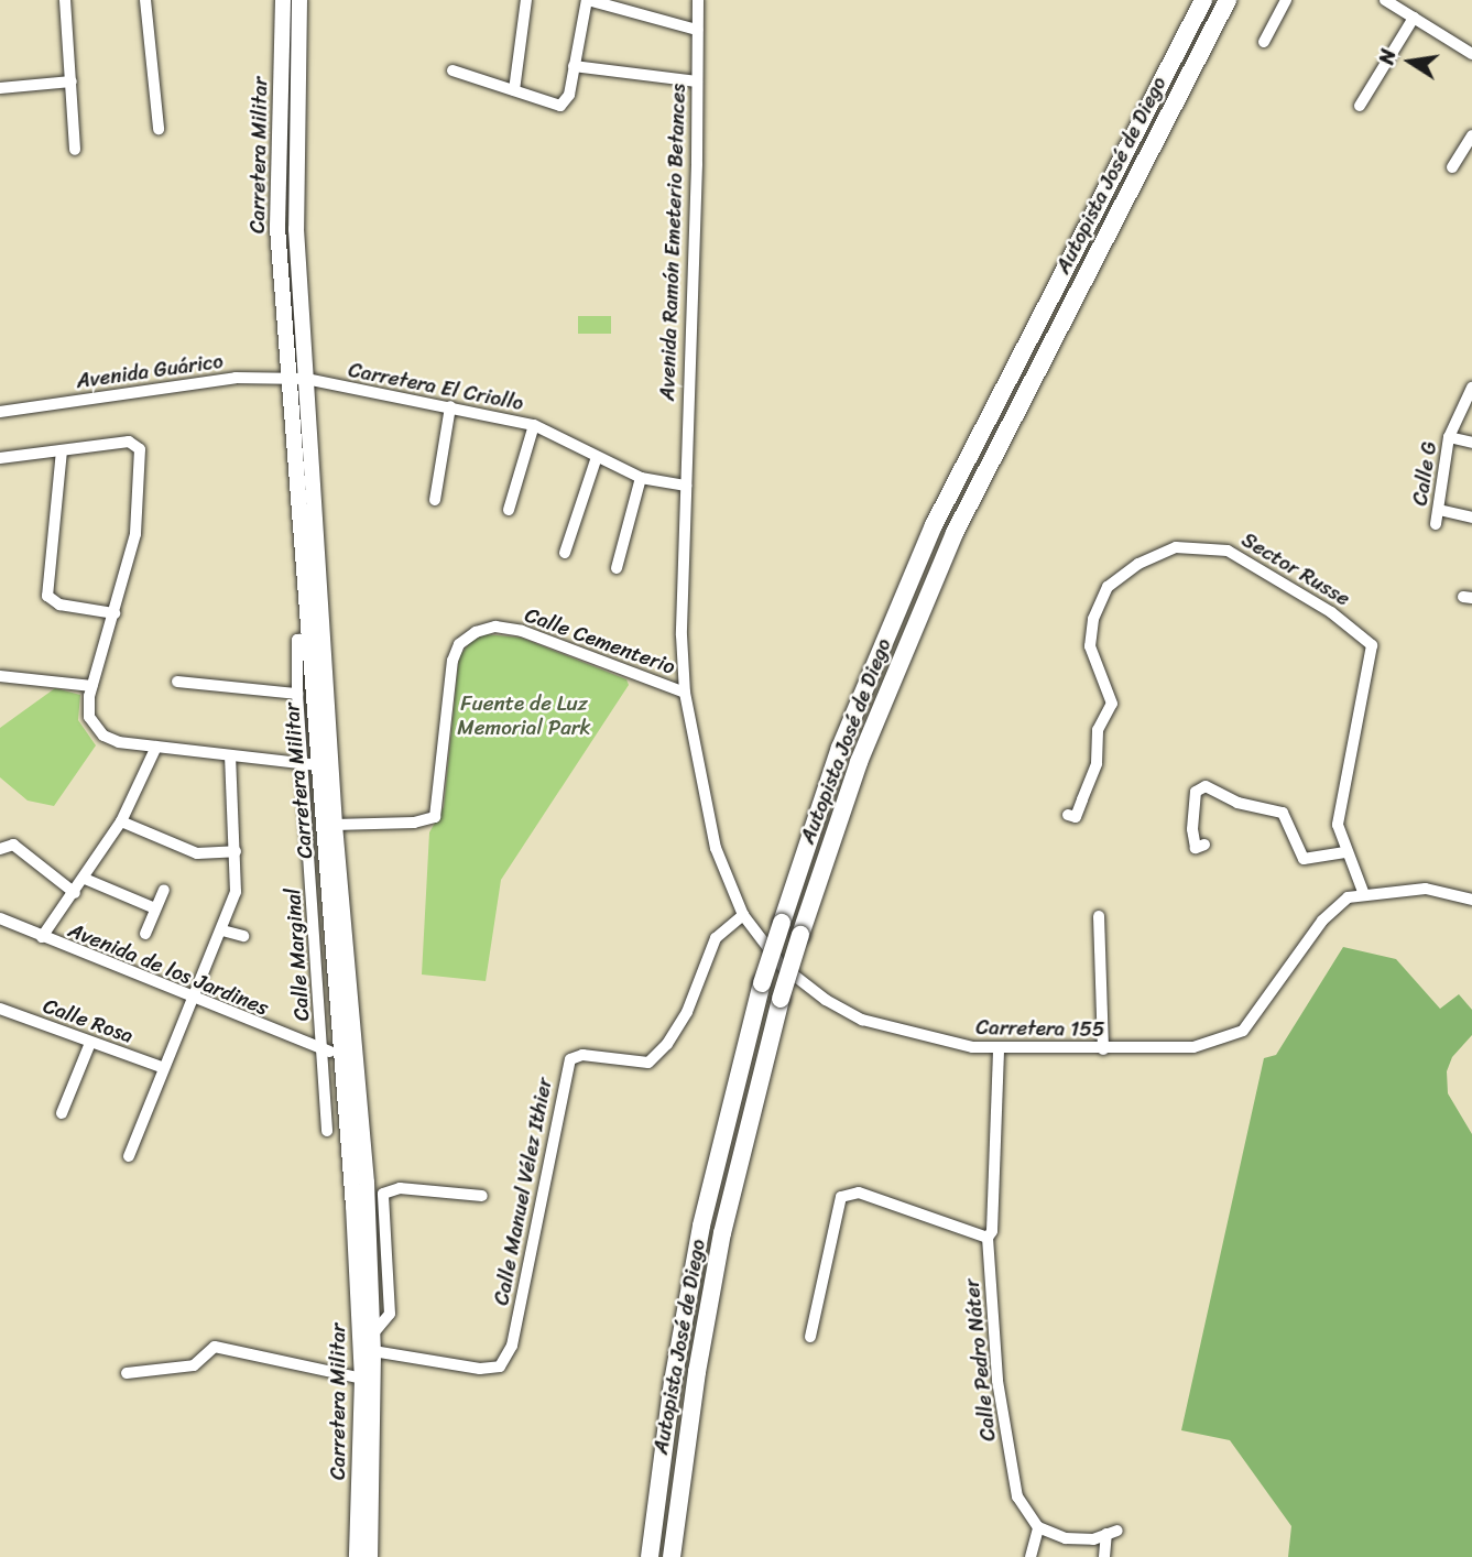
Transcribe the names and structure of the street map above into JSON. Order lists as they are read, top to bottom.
{
  "streets": {
    "highway": ["Autopista José de Diego"],
    "main road": ["Carretera Militar"],
    "street": [
      "Avenida Ramón Emeterio Betances",
      "Avenida Guárico",
      "Carretera El Criollo",
      "Calle G",
      "Sector Russe",
      "Calle Cementerio",
      "Calle Marginal",
      "Avenida de los Jardines",
      "Calle Rosa",
      "Carretera 155",
      "Calle Manuel Vélez Ithier",
      "Calle Pedro Náter"
    ]
  },
  "crossings": [
    ["Carretera Militar", "Avenida Guárico"],
    ["Carretera Militar", "Carretera El Criollo"],
    ["Carretera Militar", "Calle Cementerio"],
    ["Carretera Militar", "Calle Marginal"],
    ["Carretera Militar", "Calle Manuel Vélez Ithier"],
    ["Avenida Ramón Emeterio Betances", "Carretera El Criollo"],
    ["Avenida Ramón Emeterio Betances", "Carretera 155"],
    ["Avenida Guárico", "Carretera El Criollo"],
    ["Carretera El Criollo", "Carretera 155"],
    ["Sector Russe", "Carretera 155"],
    ["Calle Cementerio", "Carretera 155"],
    ["Calle Marginal", "Avenida de los Jardines"],
    ["Carretera 155", "Calle Manuel Vélez Ithier"],
    ["Carretera 155", "Calle Pedro Náter"]
  ],
  "parks": ["Fuente de Luz Memorial Park"],
  "north": "left"
}
